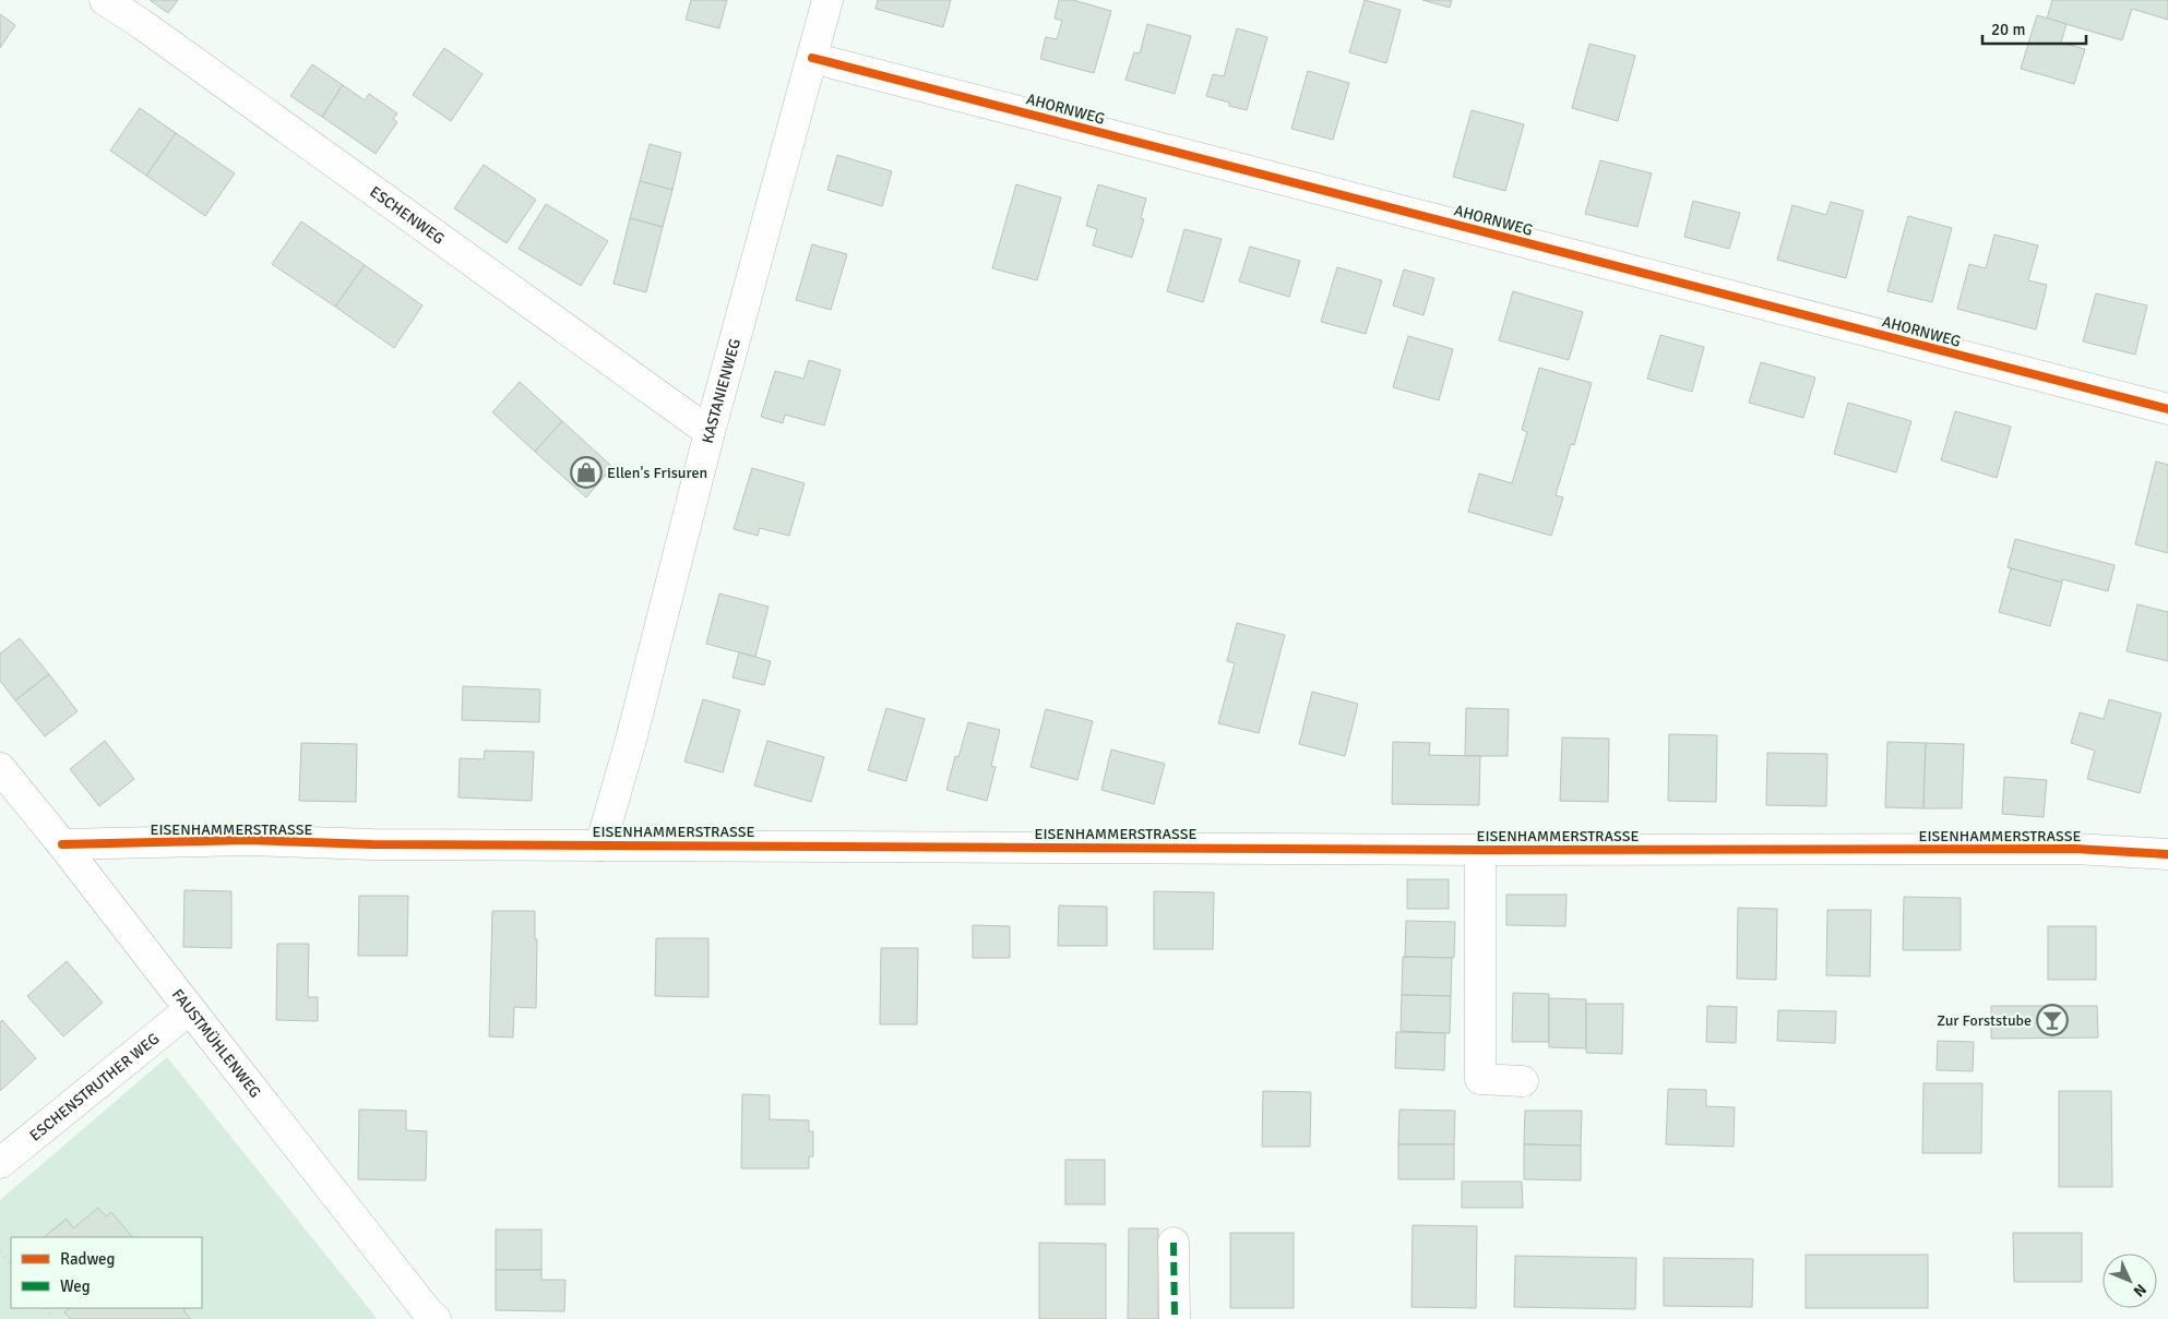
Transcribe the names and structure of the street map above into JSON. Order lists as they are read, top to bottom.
{
  "streets": {
    "street": [
      "AHORNWEG",
      "ESCHENWEG",
      "KASTANIENWEG",
      "EISENHAMMERSTRASSE",
      "FAUSTMÜHLENWEG",
      "ESCHENSTRUTHER WEG"
    ]
  },
  "crossings": [
    ["AHORNWEG", "KASTANIENWEG"],
    ["ESCHENWEG", "KASTANIENWEG"],
    ["KASTANIENWEG", "EISENHAMMERSTRASSE"],
    ["EISENHAMMERSTRASSE", "FAUSTMÜHLENWEG"],
    ["FAUSTMÜHLENWEG", "ESCHENSTRUTHER WEG"]
  ],
  "places": {
    "shop": ["Ellen's Frisuren"],
    "bar": ["Zur Forststube"]
  },
  "legend": ["Radweg", "Weg"],
  "scale_bar": "20 m",
  "north": "bottom right"
}
